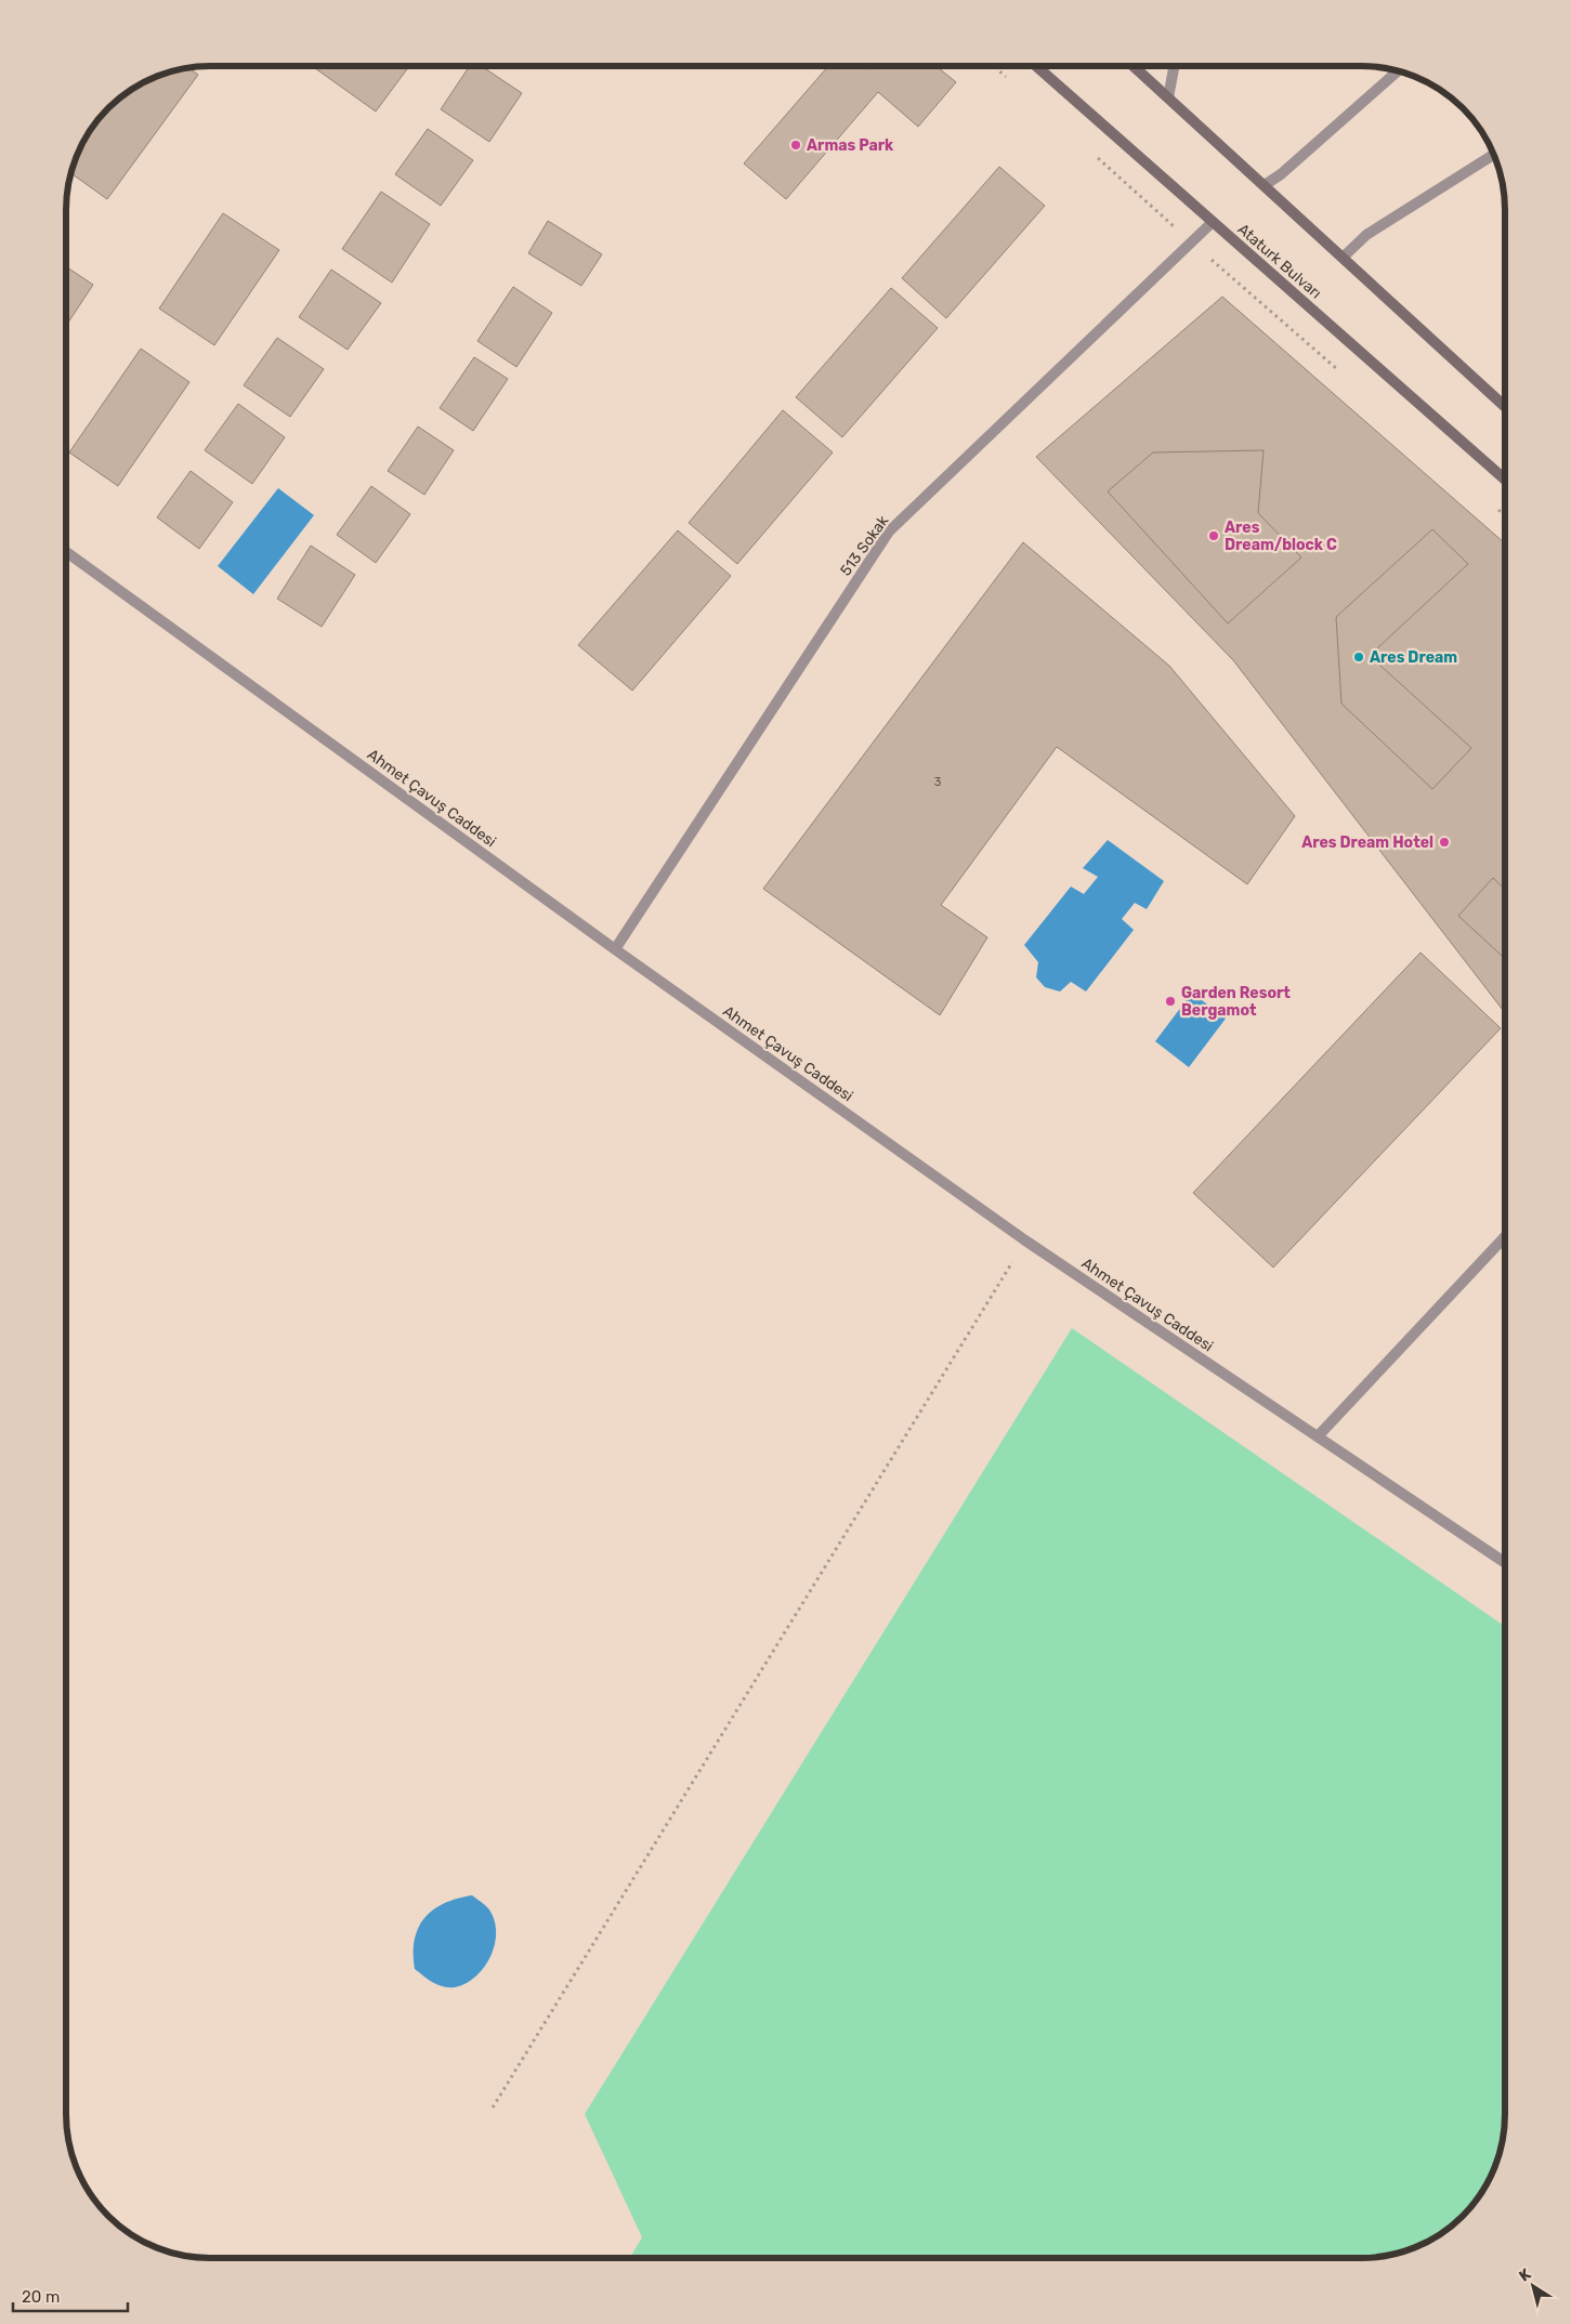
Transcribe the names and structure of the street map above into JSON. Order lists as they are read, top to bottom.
{
  "streets": {
    "main road": ["Ataturk Bulvarı"],
    "street": ["513 Sokak", "Ahmet Çavuş Caddesi"]
  },
  "crossings": [
    ["Ataturk Bulvarı", "513 Sokak"],
    ["513 Sokak", "Ahmet Çavuş Caddesi"]
  ],
  "places": [
    "Armas Park",
    "Ares Dream/block C",
    "Ares Dream",
    "Ares Dream Hotel",
    "Garden Resort Bergamot"
  ],
  "house_numbers": ["3"],
  "scale_bar": "20 m",
  "north": "top left"
}
